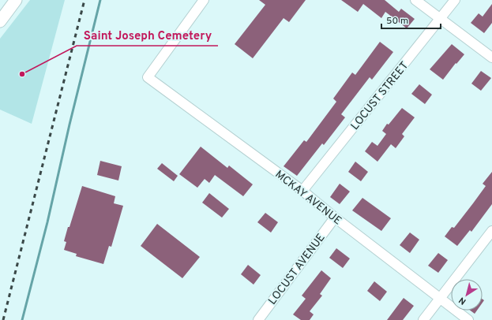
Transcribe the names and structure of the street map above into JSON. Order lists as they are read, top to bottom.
{
  "streets": {
    "street": ["LOCUST STREET", "MCKAY AVENUE", "LOCUST AVENUE"]
  },
  "crossings": [
    ["LOCUST STREET", "MCKAY AVENUE"],
    ["MCKAY AVENUE", "LOCUST AVENUE"]
  ],
  "places": ["Saint Joseph Cemetery"],
  "scale_bar": "50 m",
  "north": "bottom left"
}
